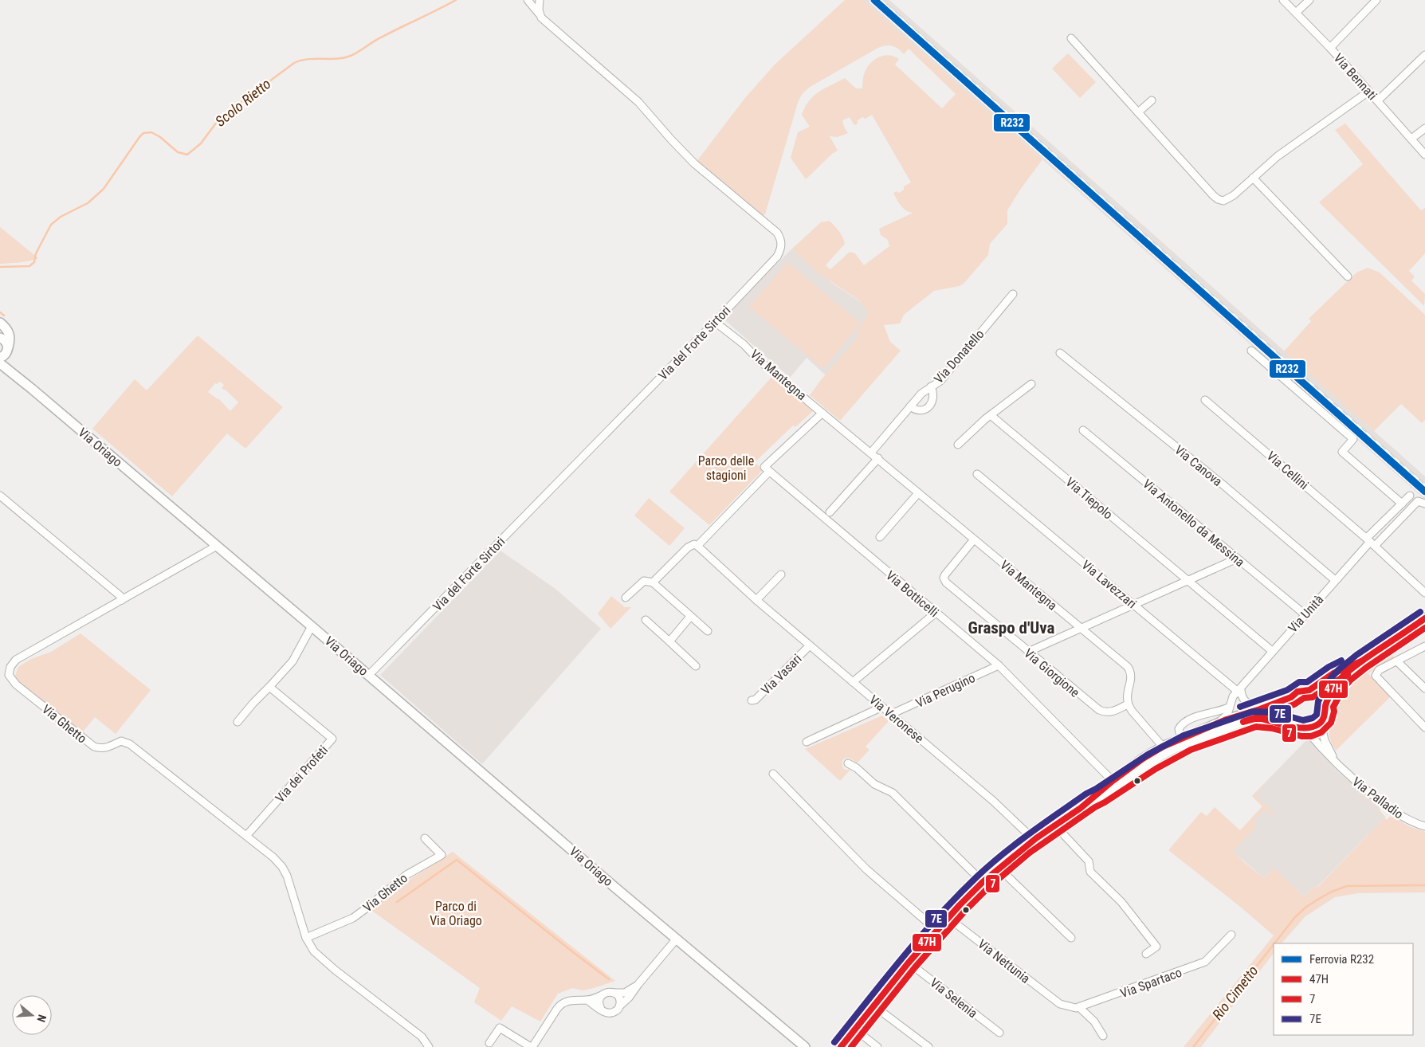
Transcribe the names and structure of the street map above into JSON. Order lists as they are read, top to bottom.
{
  "streets": {
    "street": [
      "Via Bennati",
      "Via del Forte Sirtori",
      "Via Donatello",
      "Via Mantegna",
      "Via Oriago",
      "Via Canova",
      "Via Cellini",
      "Via Tiepolo",
      "Via Antonello da Messina",
      "Via Lavezzari",
      "Via Botticelli",
      "Via Unità",
      "Via Giorgione",
      "Via Vasari",
      "Via Perugino",
      "Via Veronese",
      "Via Ghetto",
      "Via dei Profeti",
      "Via Palladio",
      "Via Nettunia",
      "Via Spartaco",
      "Via Selenia"
    ]
  },
  "crossings": [
    ["Via del Forte Sirtori", "Via Mantegna"],
    ["Via del Forte Sirtori", "Via Oriago"],
    ["Via Donatello", "Via Mantegna"],
    ["Via Mantegna", "Via Giorgione"],
    ["Via Oriago", "Via Ghetto"],
    ["Via Canova", "Via Unità"],
    ["Via Cellini", "Via Unità"],
    ["Via Tiepolo", "Via Unità"],
    ["Via Antonello da Messina", "Via Unità"],
    ["Via Lavezzari", "Via Unità"],
    ["Via Botticelli", "Via Perugino"],
    ["Via Vasari", "Via Veronese"],
    ["Via Perugino", "Via Veronese"],
    ["Via Ghetto", "Via dei Profeti"],
    ["Via Nettunia", "Via Spartaco"]
  ],
  "districts": ["Graspo d'Uva"],
  "water": ["Scolo Rietto", "Rio Cimetto"],
  "parks": ["Parco delle stagioni", "Parco di Via Oriago"],
  "lines": [
    "rail line R232",
    "transit line 7E",
    "transit line 47H",
    "transit line 7"
  ],
  "legend": [
    "Ferrovia R232",
    "47H",
    "7",
    "7E"
  ],
  "north": "right"
}
